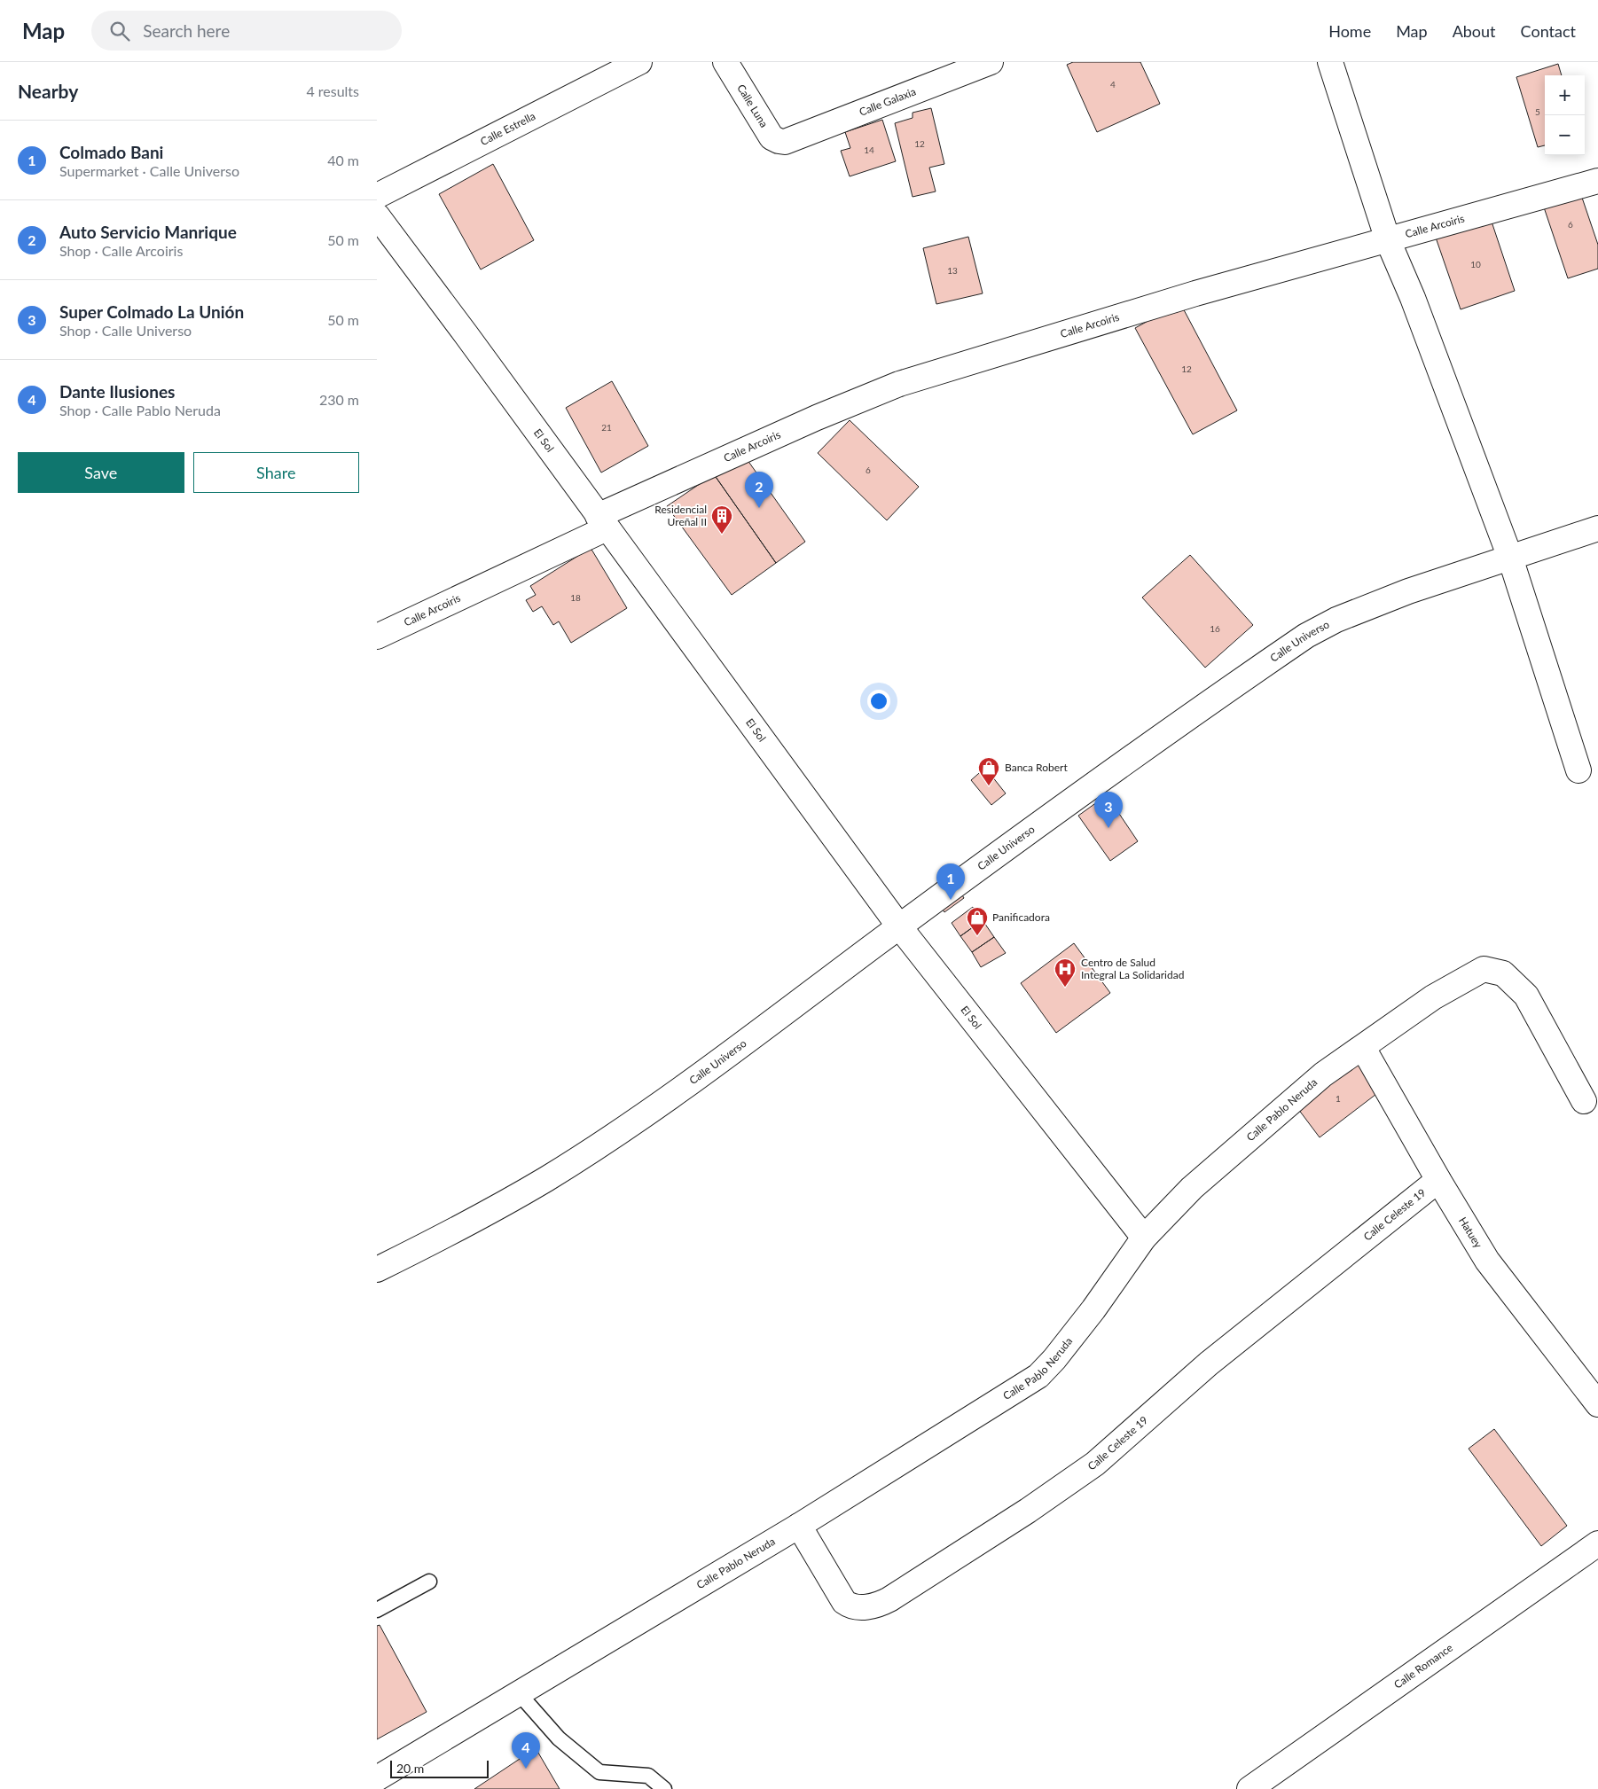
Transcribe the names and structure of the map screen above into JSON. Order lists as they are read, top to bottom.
{
  "streets": {
    "street": [
      "Calle Galaxia",
      "Calle Luna",
      "Calle Estrella",
      "Calle Arcoiris",
      "El Sol",
      "Calle Universo",
      "Calle Pablo Neruda",
      "Calle Celeste 19",
      "Hatuey",
      "Calle Romance"
    ]
  },
  "crossings": [
    ["Calle Galaxia", "Calle Luna"],
    ["Calle Arcoiris", "El Sol"],
    ["El Sol", "Calle Universo"],
    ["El Sol", "Calle Pablo Neruda"],
    ["Calle Pablo Neruda", "Calle Celeste 19"],
    ["Calle Pablo Neruda", "Hatuey"],
    ["Calle Celeste 19", "Hatuey"]
  ],
  "places": {
    "building": ["Residencial Ureñal II"],
    "shop": ["Banca Robert", "Panificadora"],
    "hospital": ["Centro de Salud Integral La Solidaridad"]
  },
  "house_numbers": [
    "4",
    "5",
    "12",
    "14",
    "6",
    "10",
    "13",
    "12",
    "21",
    "6",
    "18",
    "16",
    "1"
  ],
  "scale_bar": "20 m",
  "page": {
    "header": "Map",
    "search": "Search here",
    "nav": [
      "Home",
      "Map",
      "About",
      "Contact"
    ],
    "heading": ["Nearby", "4 results"],
    "map_buttons": ["+", "−"],
    "list": [
      {
        "mark": "1",
        "name": "Colmado Bani",
        "note": "Supermarket · Calle Universo",
        "value": "40 m"
      },
      {
        "mark": "2",
        "name": "Auto Servicio Manrique",
        "note": "Shop · Calle Arcoiris",
        "value": "50 m"
      },
      {
        "mark": "3",
        "name": "Super Colmado La Unión",
        "note": "Shop · Calle Universo",
        "value": "50 m"
      },
      {
        "mark": "4",
        "name": "Dante Ilusiones",
        "note": "Shop · Calle Pablo Neruda",
        "value": "230 m"
      }
    ],
    "buttons": ["Save", "Share"],
    "pins": [
      "2",
      "3",
      "1",
      "4"
    ],
    "scale": "20 m"
  }
}
